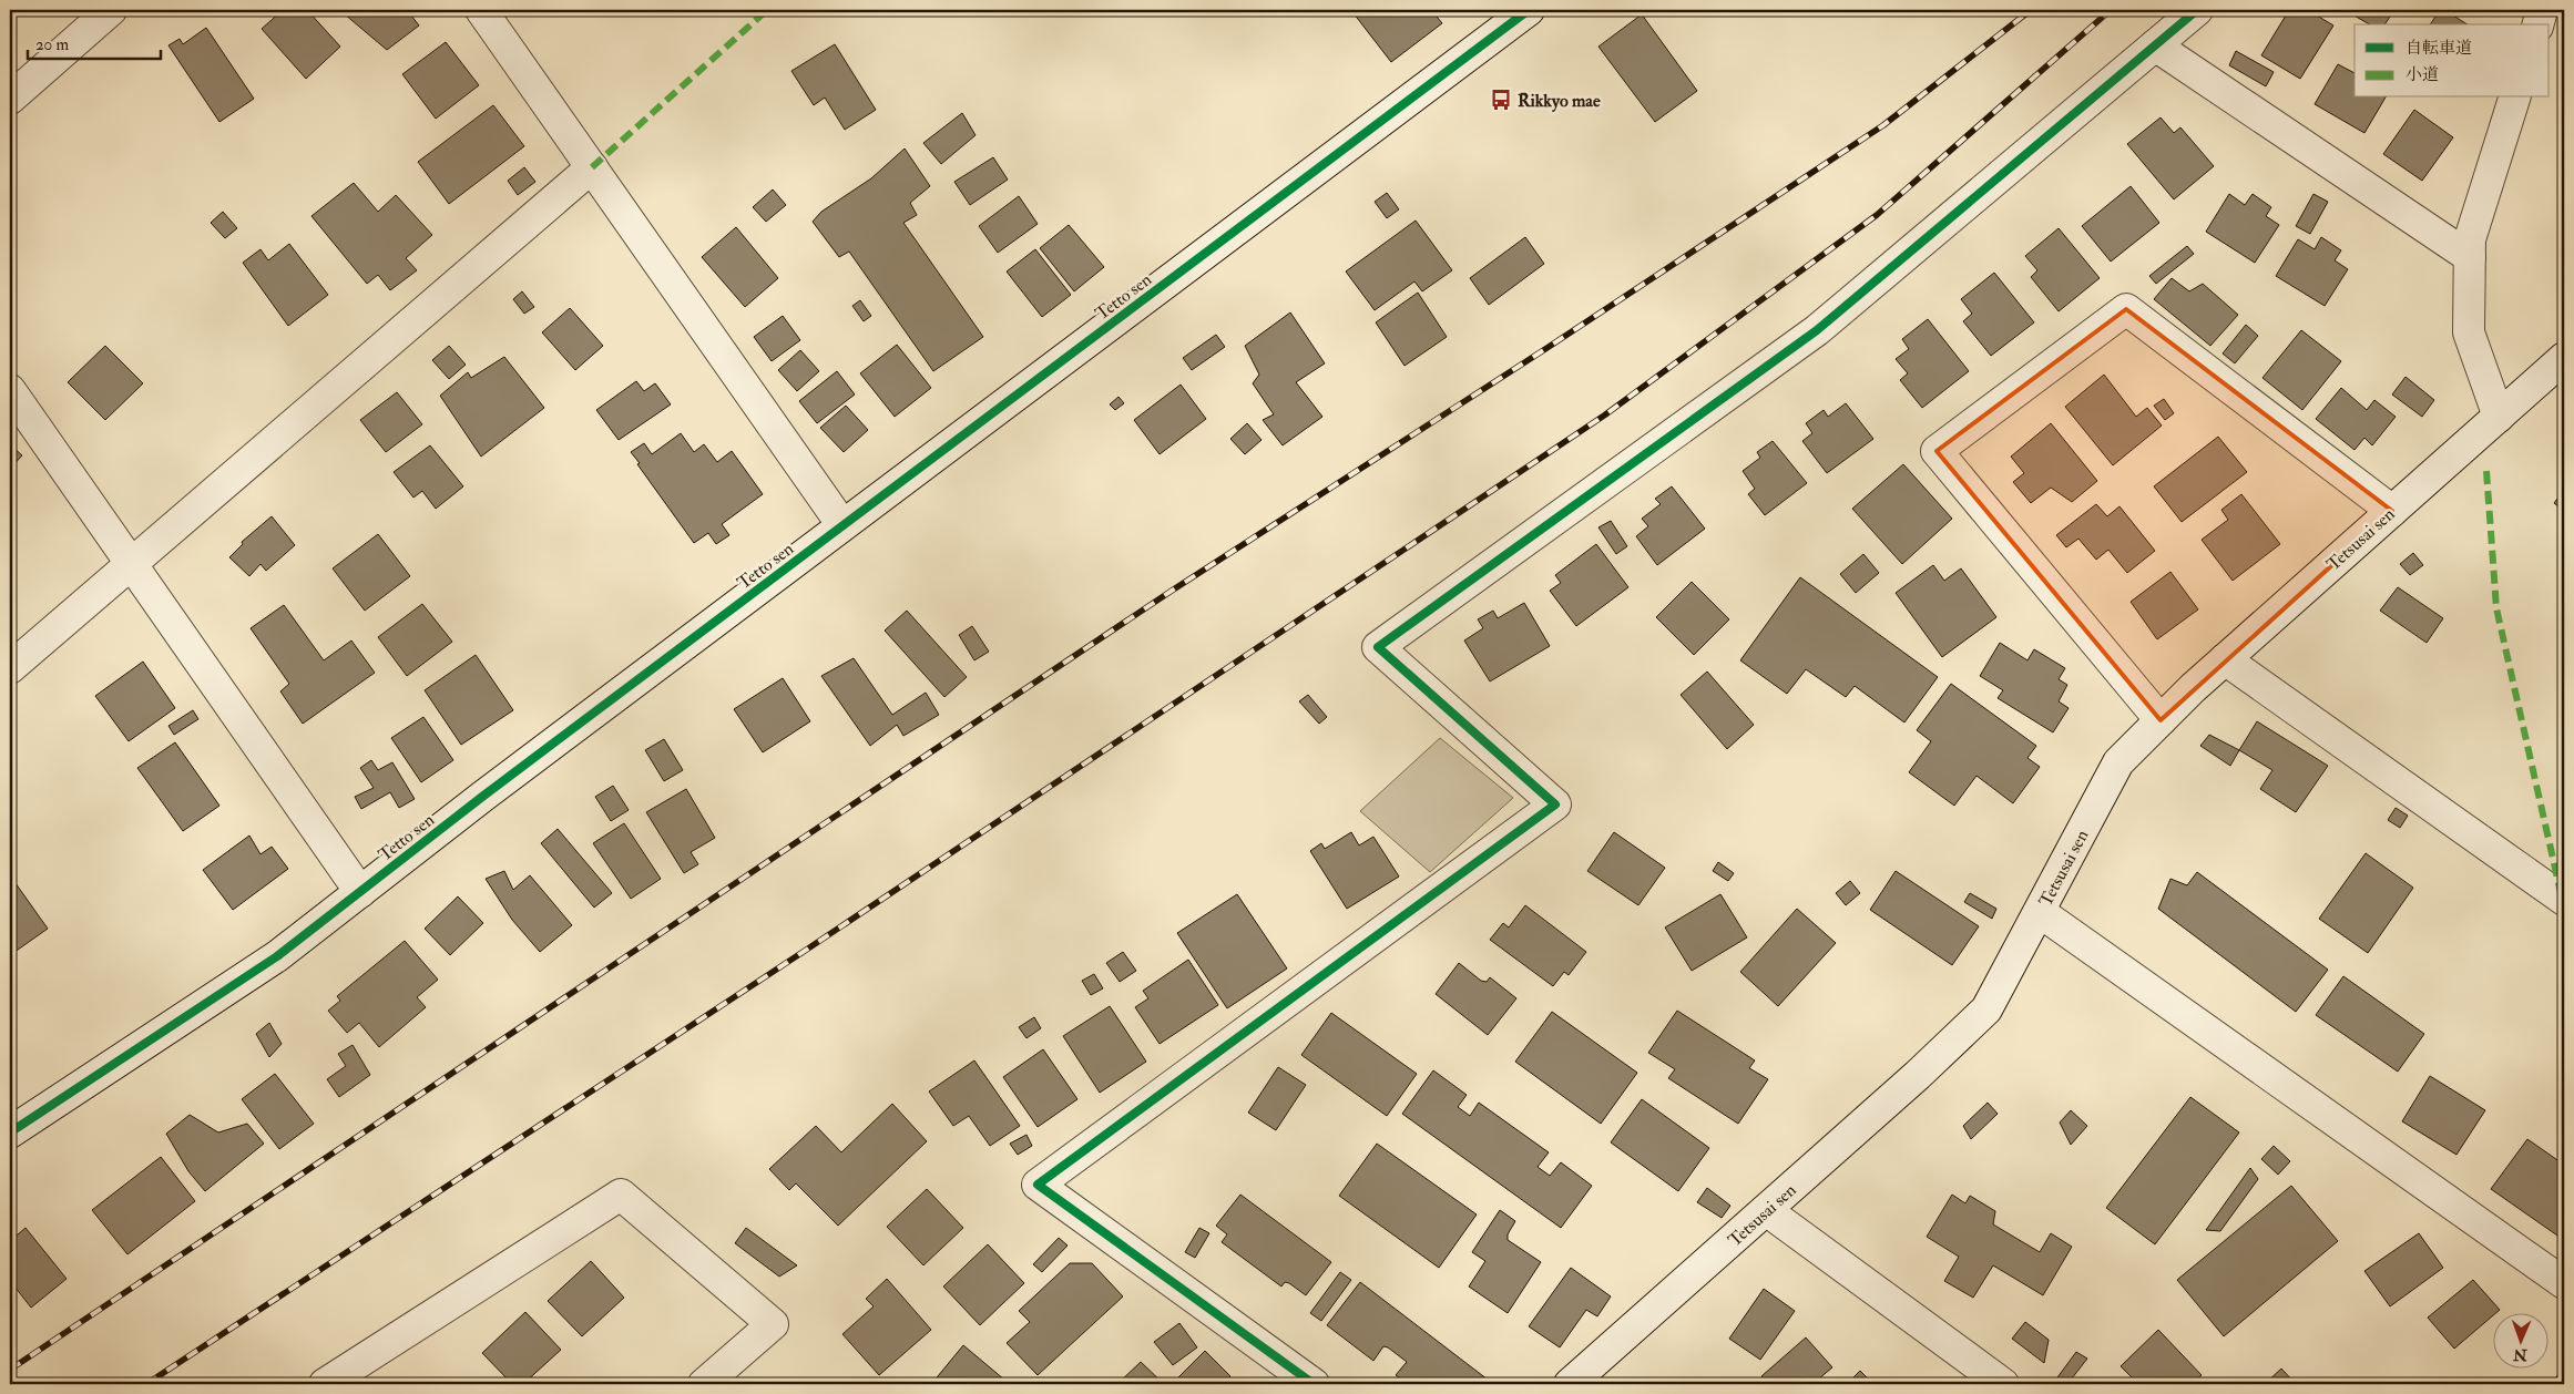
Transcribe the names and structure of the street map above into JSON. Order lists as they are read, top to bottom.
{
  "streets": {
    "street": ["Tetto sen", "Tetsusai sen"]
  },
  "places": {
    "bus stop": ["Rikkyo mae"]
  },
  "legend": ["自転車道", "小道"],
  "scale_bar": "20 m",
  "north": "bottom"
}
